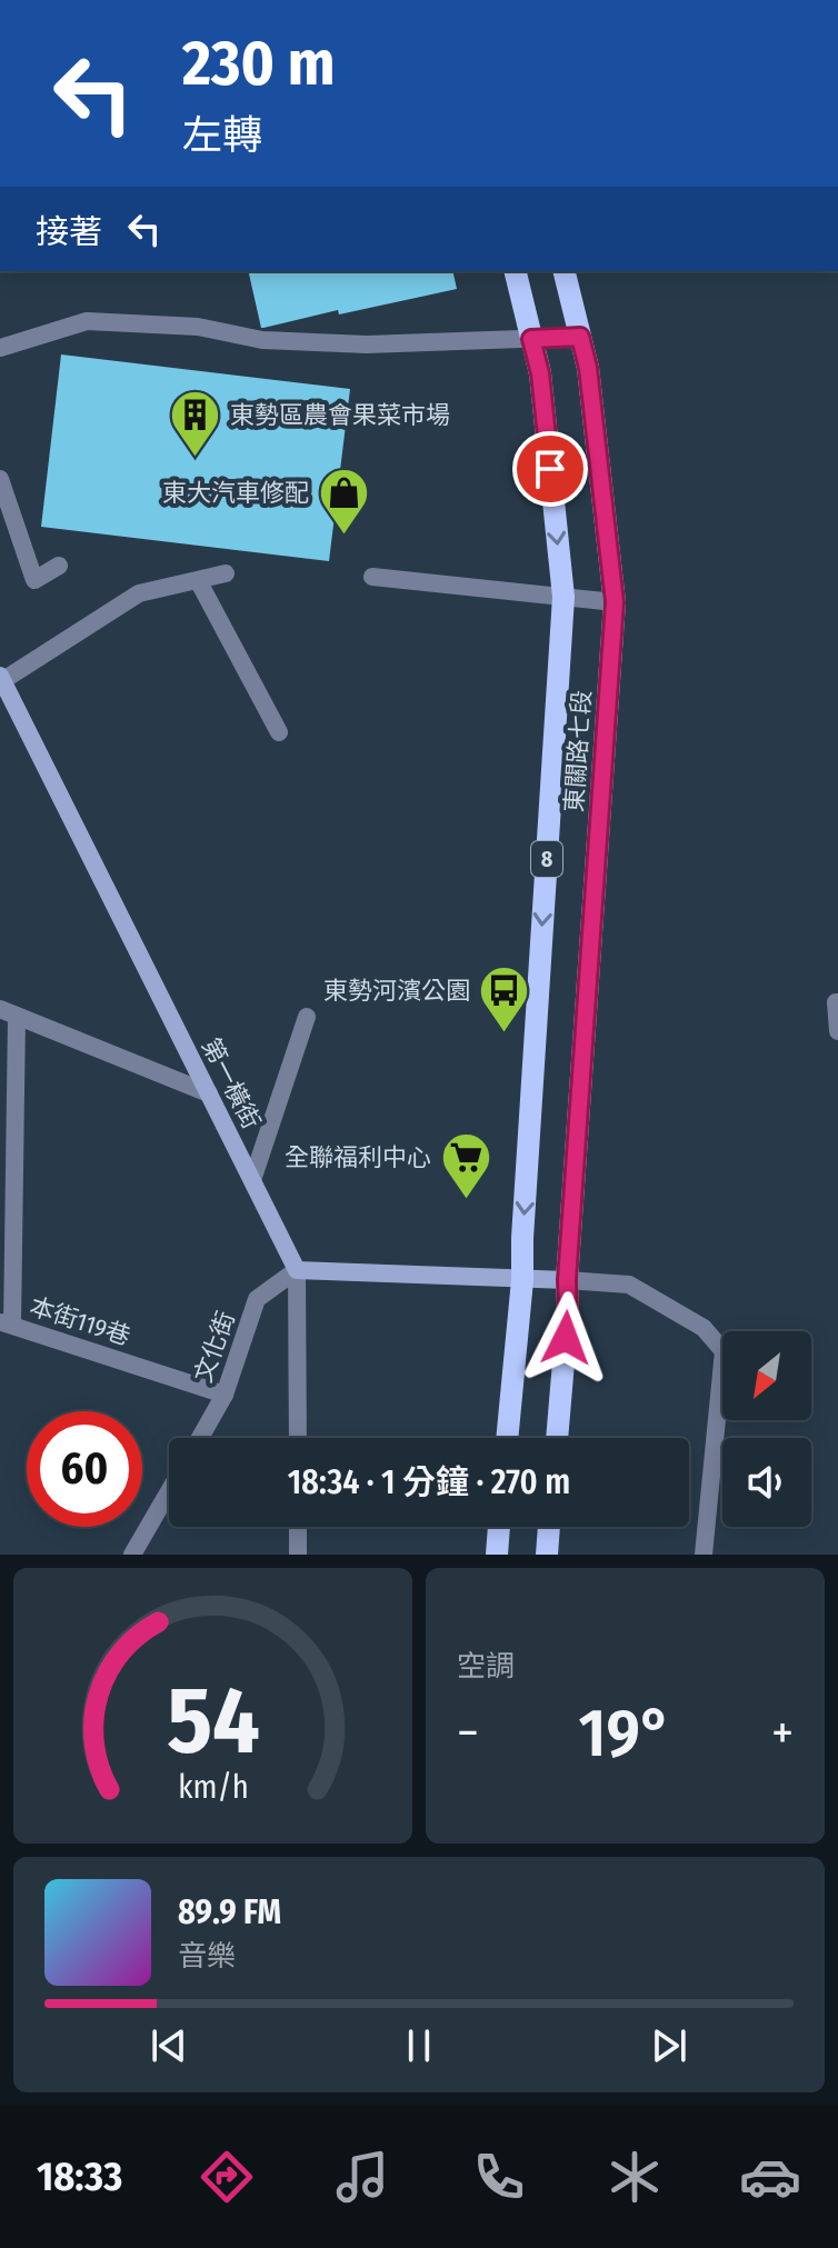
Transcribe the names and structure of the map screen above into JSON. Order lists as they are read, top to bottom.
{
  "streets": {
    "main road": ["東關路七段", "8"],
    "street": ["第一橫街", "本街119巷", "文化街"]
  },
  "crossings": [
    ["第一橫街", "本街119巷"],
    ["第一橫街", "文化街"],
    ["本街119巷", "文化街"]
  ],
  "places": {
    "building": ["東勢區農會果菜市場"],
    "shop": ["東大汽車修配"],
    "bus stop": ["東勢河濱公園"],
    "supermarket": ["全聯福利中心"]
  },
  "north": "bottom left",
  "page": {
    "turn": ["230 m", "左轉"],
    "then": "接著",
    "limit": "60",
    "trip": "18:34 · 1 分鐘 · 270 m",
    "tile": "空調",
    "heat": ["−", "19°", "+"],
    "song": ["89.9 FM", "音樂"],
    "tabs": "18:33",
    "gauge": ["54", "km/h"]
  }
}
